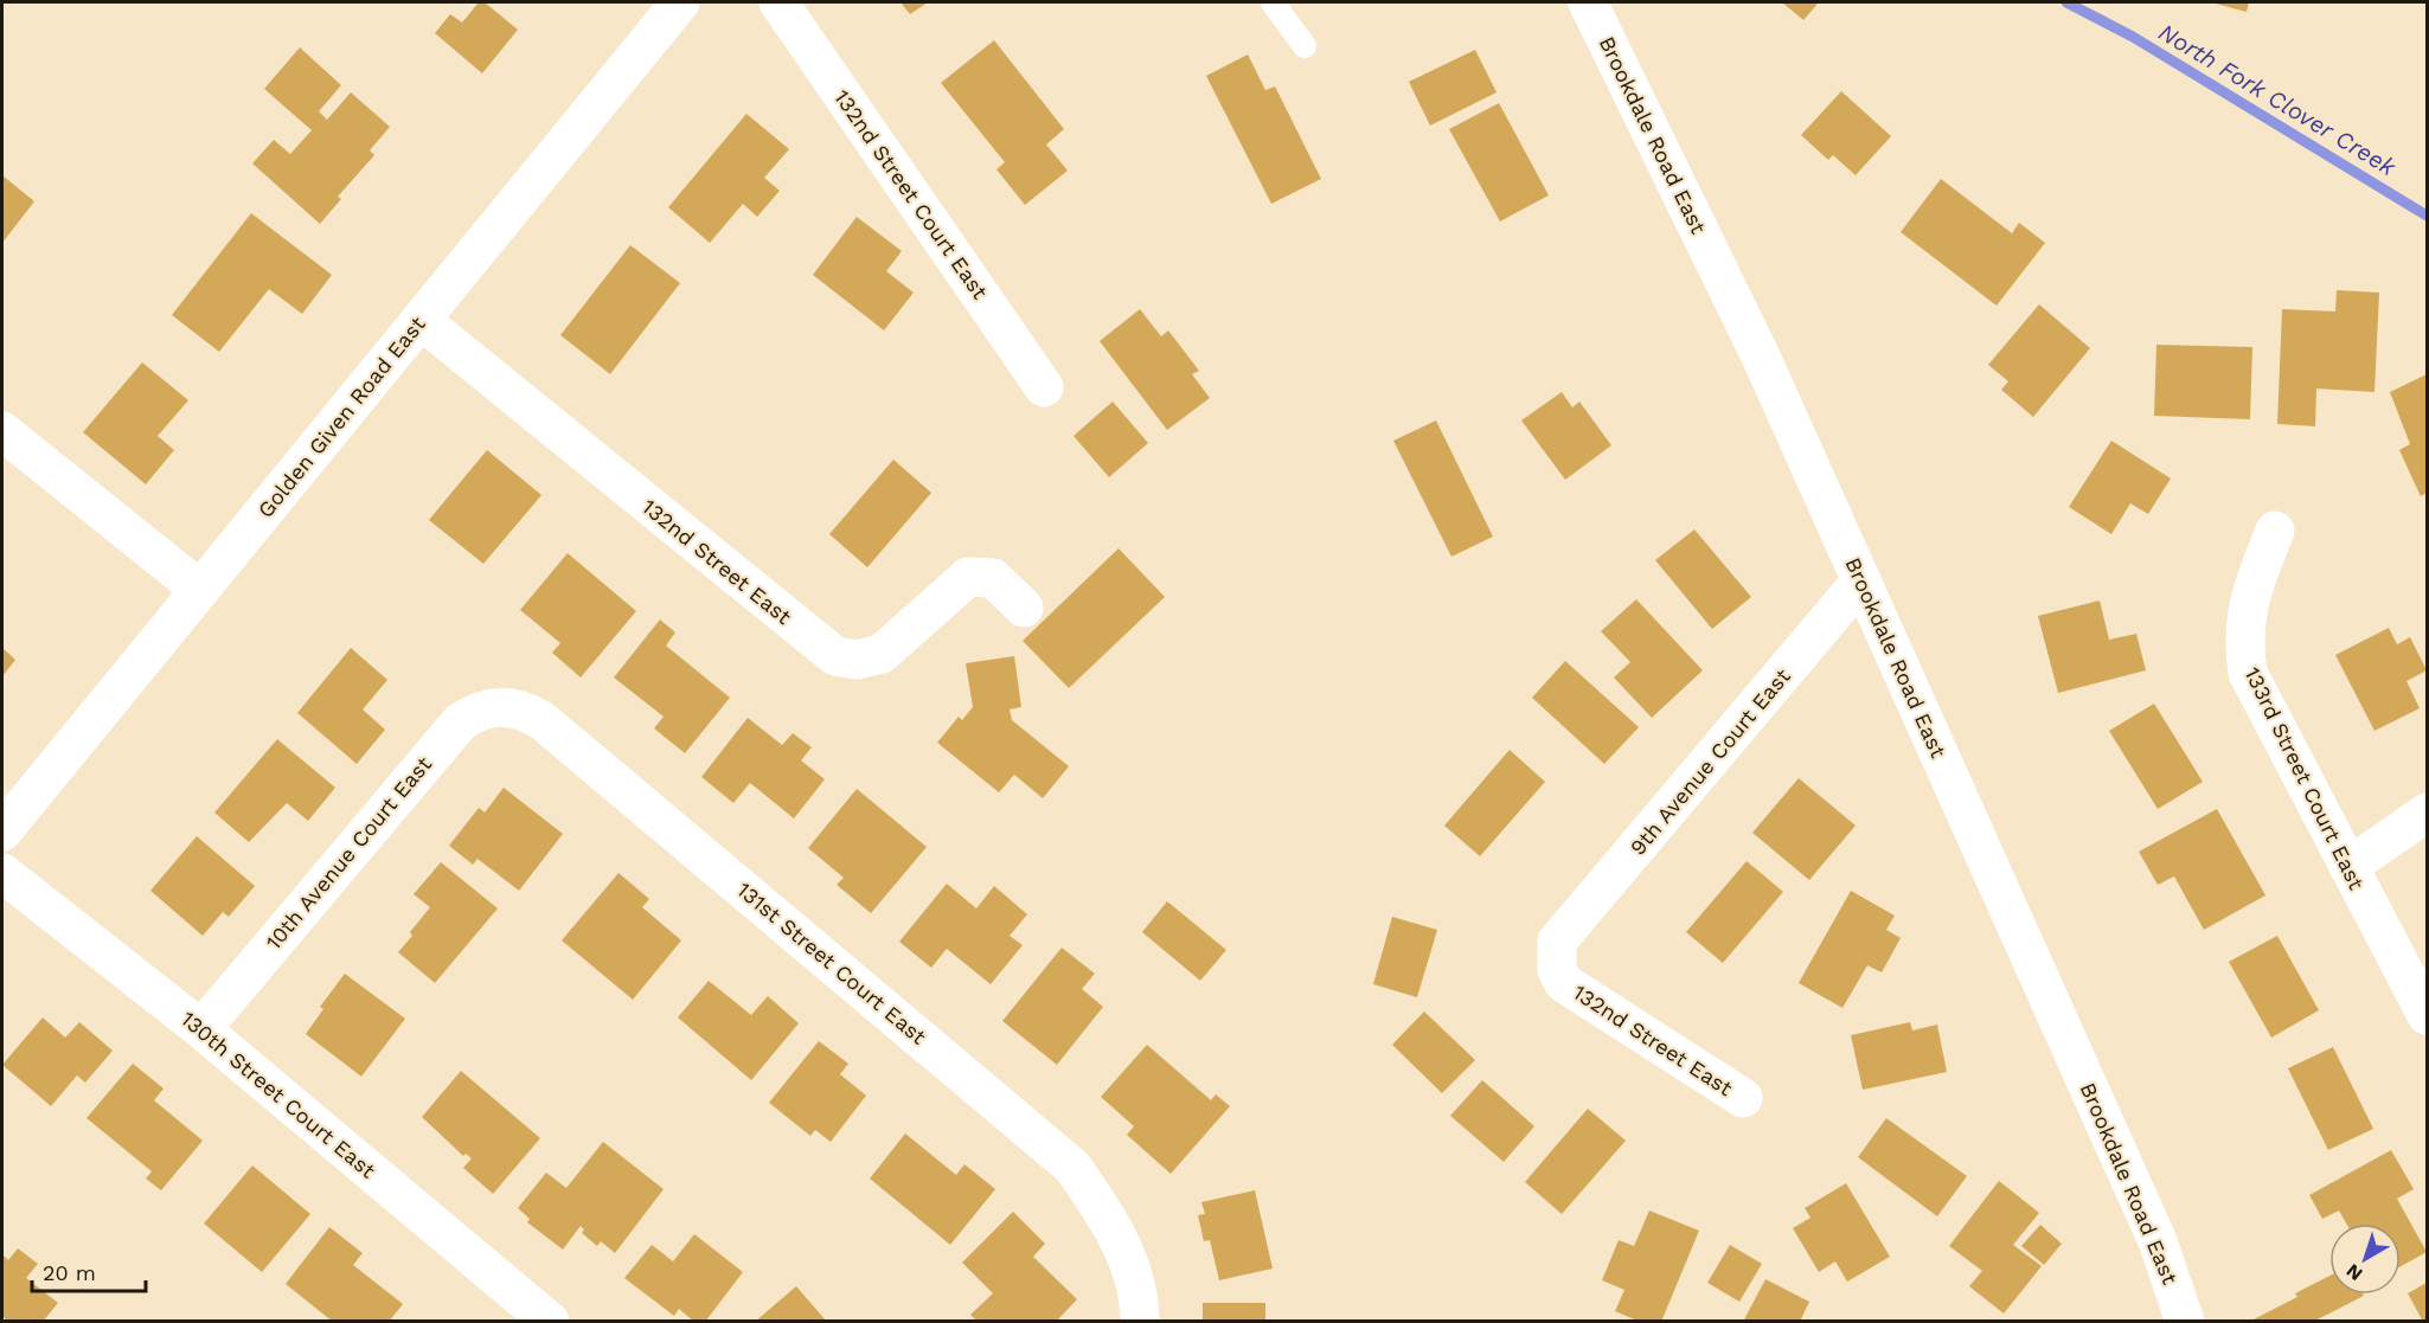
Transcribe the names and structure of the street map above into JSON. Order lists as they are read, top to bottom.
{
  "streets": {
    "street": [
      "Brookdale Road East",
      "132nd Street Court East",
      "Golden Given Road East",
      "132nd Street East",
      "9th Avenue Court East",
      "133rd Street Court East",
      "10th Avenue Court East",
      "131st Street Court East",
      "130th Street Court East"
    ]
  },
  "crossings": [
    ["Brookdale Road East", "9th Avenue Court East"],
    ["Golden Given Road East", "132nd Street East"],
    ["132nd Street East", "9th Avenue Court East"],
    ["10th Avenue Court East", "131st Street Court East"],
    ["10th Avenue Court East", "130th Street Court East"]
  ],
  "water": ["North Fork Clover Creek"],
  "scale_bar": "20 m",
  "north": "bottom left"
}
